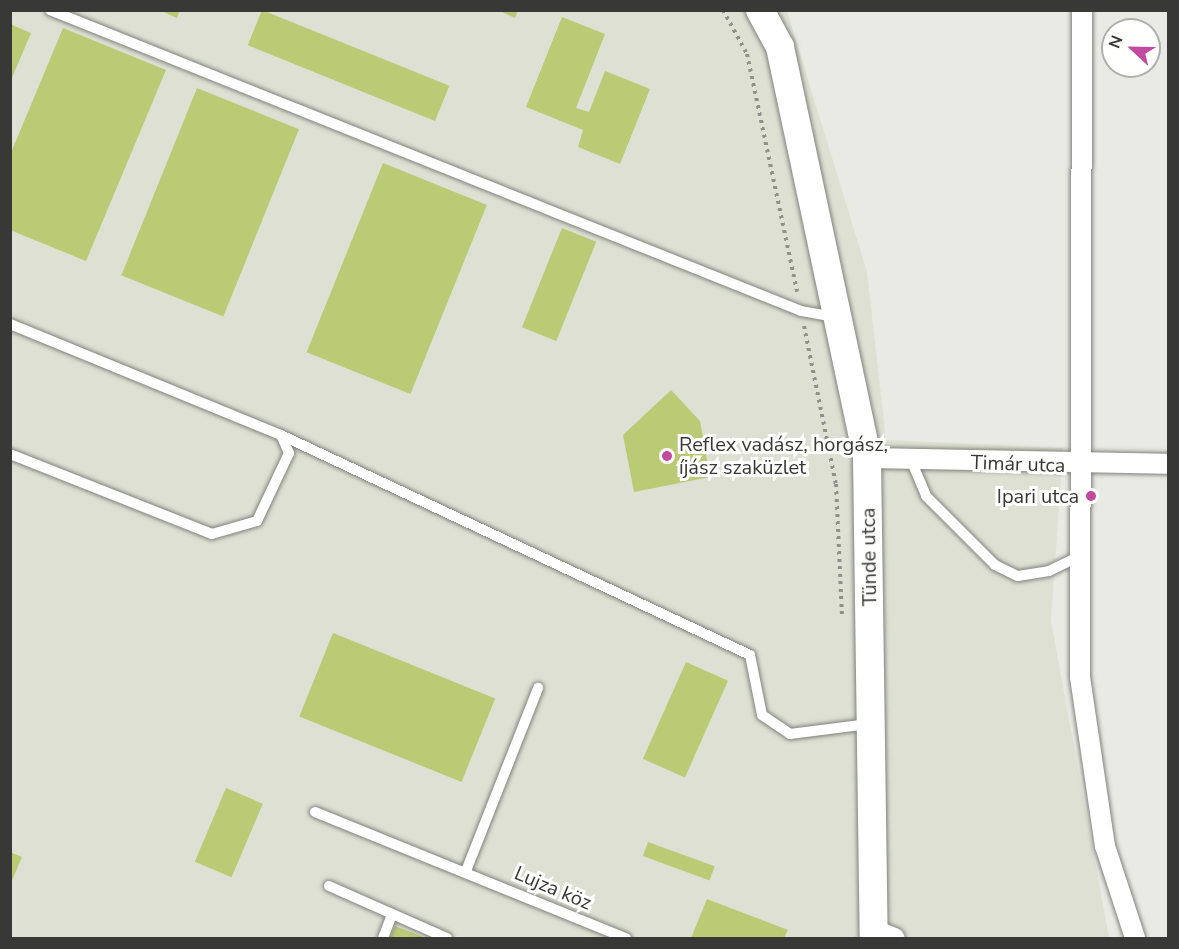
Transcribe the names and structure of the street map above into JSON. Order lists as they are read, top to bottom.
{
  "streets": {
    "street": ["Timár utca", "Tünde utca"],
    "lane": ["Lujza köz"]
  },
  "crossings": [
    ["Timár utca", "Tünde utca"]
  ],
  "places": ["Reflex vadász, horgász, íjász szaküzlet", "Ipari utca"],
  "north": "left"
}
